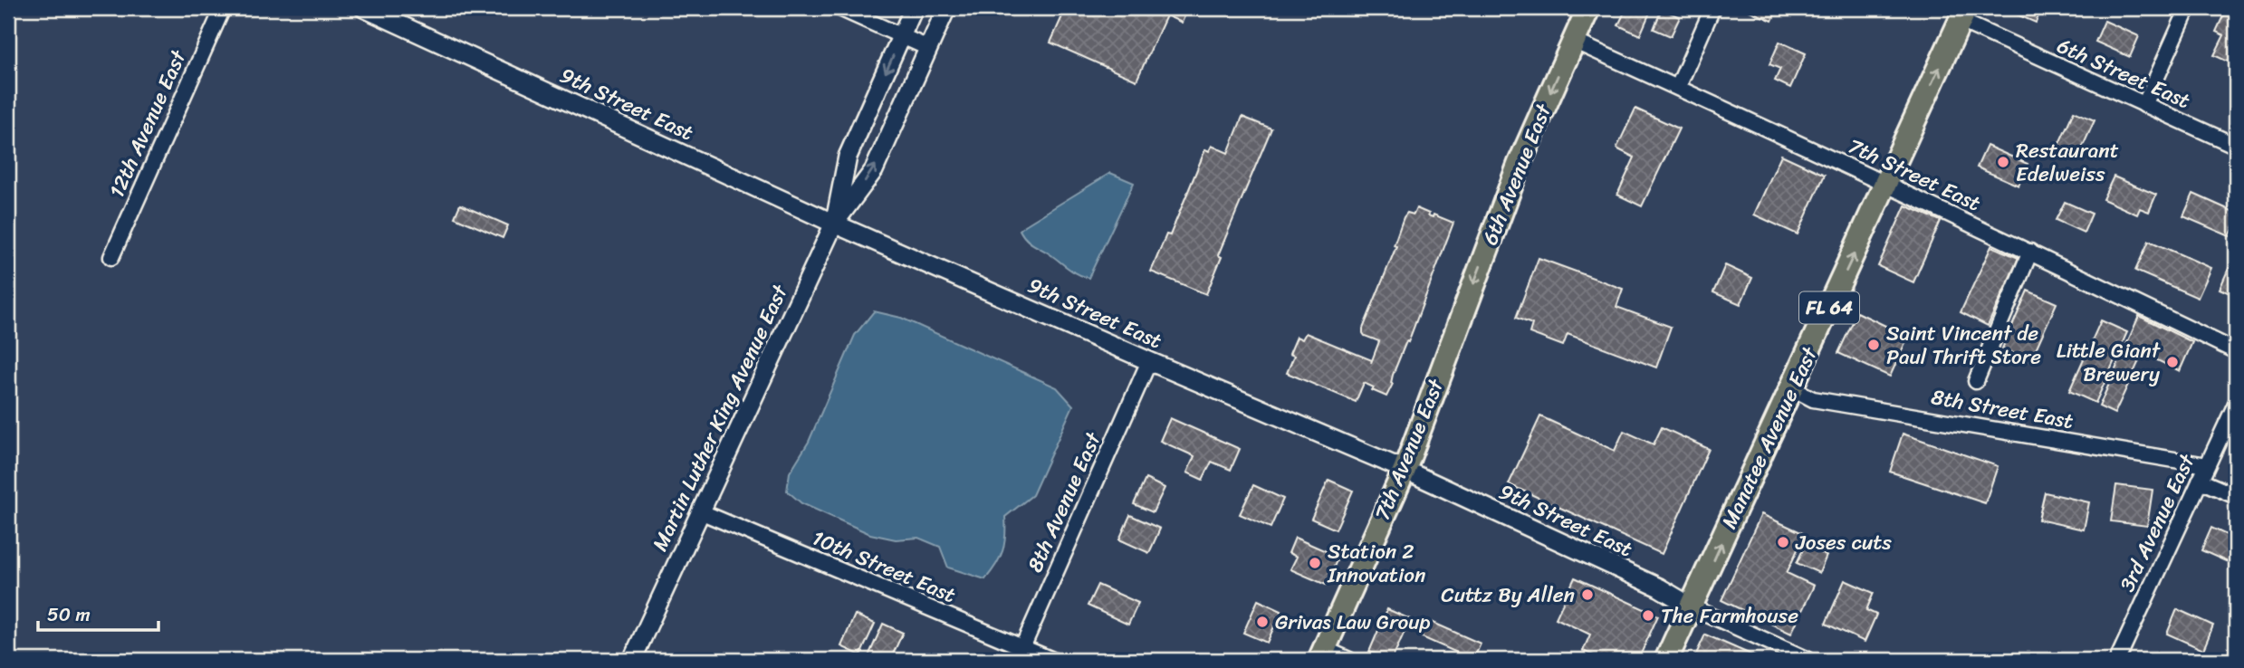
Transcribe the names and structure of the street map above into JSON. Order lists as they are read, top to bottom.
{
  "streets": {
    "main road": [
      "6th Avenue East",
      "FL 64",
      "Manatee Avenue East",
      "7th Avenue East"
    ],
    "street": [
      "6th Street East",
      "9th Street East",
      "12th Avenue East",
      "7th Street East",
      "8th Street East",
      "Martin Luther King Avenue East",
      "8th Avenue East",
      "3rd Avenue East",
      "10th Street East"
    ]
  },
  "crossings": [
    ["6th Street East", "Manatee Avenue East"],
    ["9th Street East", "Martin Luther King Avenue East"],
    ["9th Street East", "Manatee Avenue East"],
    ["9th Street East", "7th Avenue East"],
    ["9th Street East", "8th Avenue East"],
    ["6th Avenue East", "7th Street East"],
    ["6th Avenue East", "7th Avenue East"],
    ["7th Street East", "Manatee Avenue East"],
    ["8th Street East", "Manatee Avenue East"],
    ["8th Street East", "3rd Avenue East"],
    ["Martin Luther King Avenue East", "10th Street East"],
    ["8th Avenue East", "10th Street East"]
  ],
  "one_way": ["6th Avenue East", "Manatee Avenue East"],
  "places": [
    "Restaurant Edelweiss",
    "Saint Vincent de Paul Thrift Store",
    "Little Giant Brewery",
    "Joses cuts",
    "Station 2 Innovation",
    "Cuttz By Allen",
    "The Farmhouse",
    "Grivas Law Group"
  ],
  "scale_bar": "50 m"
}
